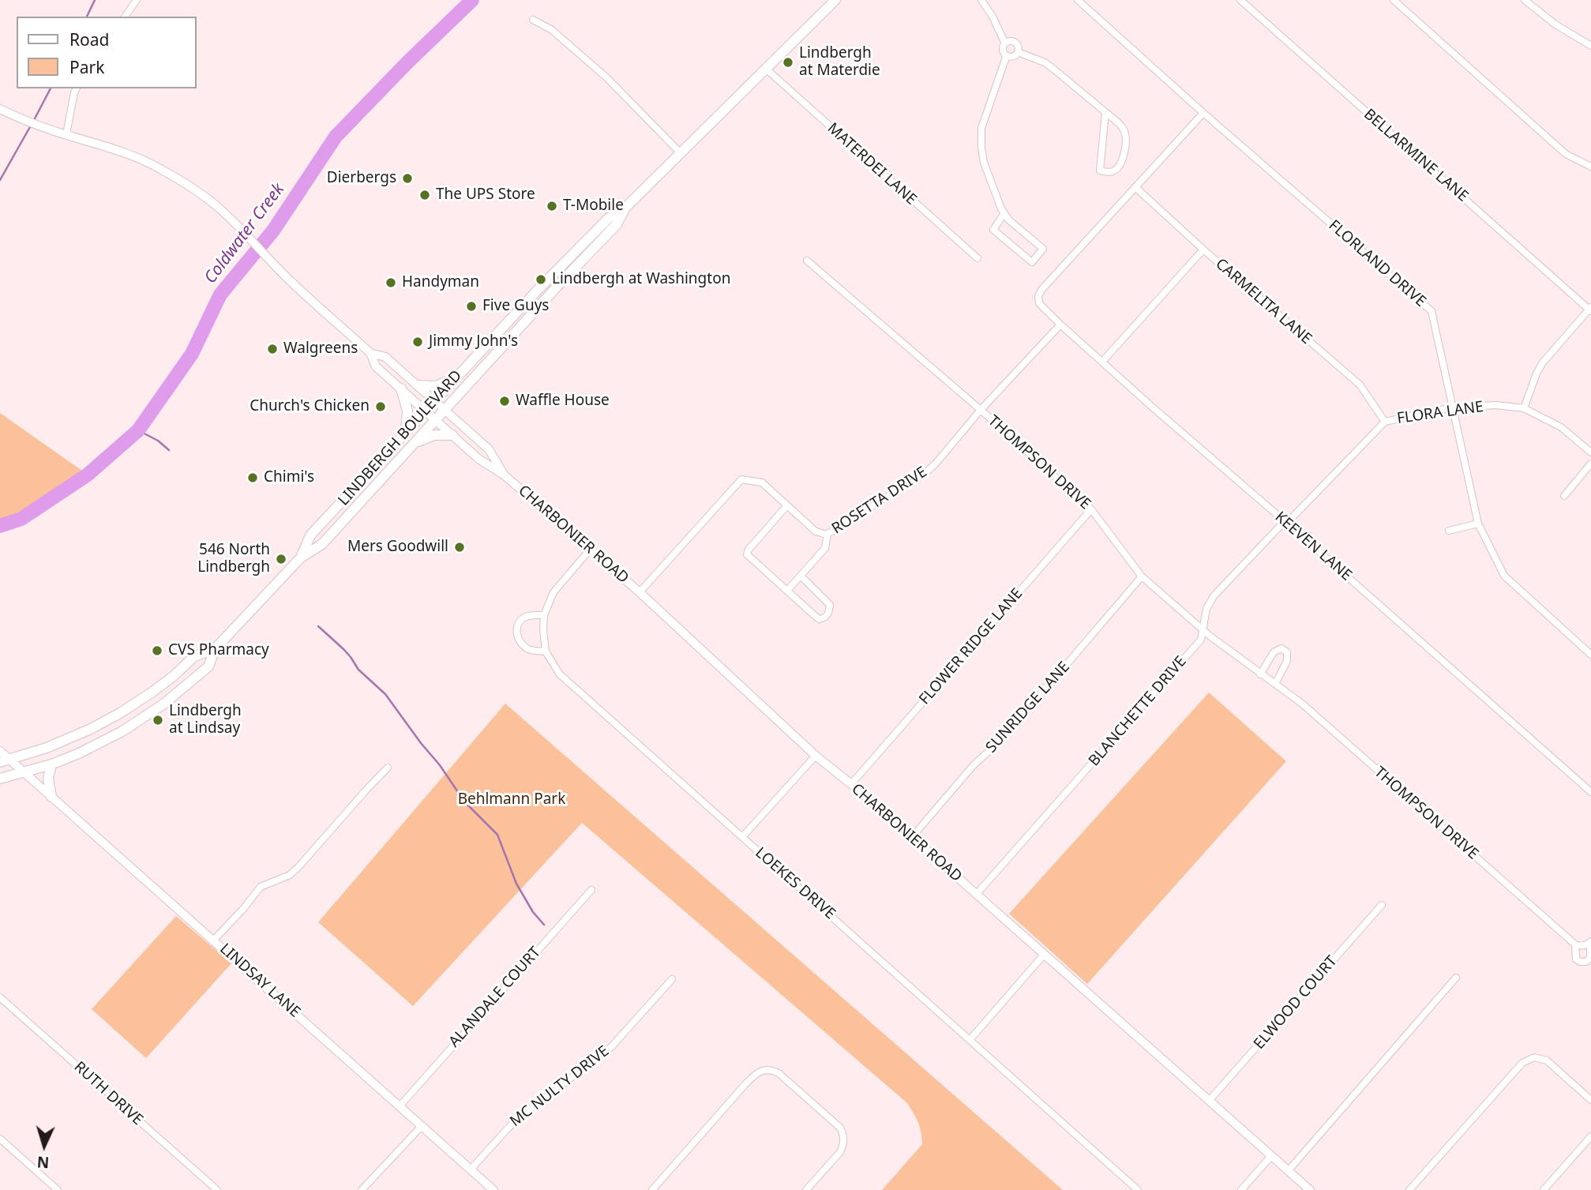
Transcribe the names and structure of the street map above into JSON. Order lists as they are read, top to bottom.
{
  "streets": {
    "main road": ["LINDBERGH BOULEVARD", "CHARBONIER ROAD", "LINDSAY LANE"],
    "street": [
      "BELLARMINE LANE",
      "MATERDEI LANE",
      "FLORLAND DRIVE",
      "CARMELITA LANE",
      "FLORA LANE",
      "THOMPSON DRIVE",
      "ROSETTA DRIVE",
      "KEEVEN LANE",
      "FLOWER RIDGE LANE",
      "SUNRIDGE LANE",
      "BLANCHETTE DRIVE",
      "LOEKES DRIVE",
      "ALANDALE COURT",
      "ELWOOD COURT",
      "MC NULTY DRIVE",
      "RUTH DRIVE"
    ]
  },
  "crossings": [
    ["MATERDEI LANE", "LINDBERGH BOULEVARD"],
    ["FLORLAND DRIVE", "FLORA LANE"],
    ["CARMELITA LANE", "FLORA LANE"],
    ["CARMELITA LANE", "KEEVEN LANE"],
    ["FLORA LANE", "KEEVEN LANE"],
    ["FLORA LANE", "BLANCHETTE DRIVE"],
    ["LINDBERGH BOULEVARD", "CHARBONIER ROAD"],
    ["LINDBERGH BOULEVARD", "LINDSAY LANE"],
    ["THOMPSON DRIVE", "ROSETTA DRIVE"],
    ["THOMPSON DRIVE", "FLOWER RIDGE LANE"],
    ["THOMPSON DRIVE", "SUNRIDGE LANE"],
    ["THOMPSON DRIVE", "BLANCHETTE DRIVE"],
    ["ROSETTA DRIVE", "CHARBONIER ROAD"],
    ["ROSETTA DRIVE", "KEEVEN LANE"],
    ["CHARBONIER ROAD", "FLOWER RIDGE LANE"],
    ["CHARBONIER ROAD", "SUNRIDGE LANE"],
    ["CHARBONIER ROAD", "BLANCHETTE DRIVE"],
    ["CHARBONIER ROAD", "LOEKES DRIVE"],
    ["CHARBONIER ROAD", "ELWOOD COURT"],
    ["KEEVEN LANE", "BLANCHETTE DRIVE"],
    ["LINDSAY LANE", "ALANDALE COURT"],
    ["LINDSAY LANE", "MC NULTY DRIVE"]
  ],
  "water": ["Coldwater Creek"],
  "parks": ["Behlmann Park"],
  "places": [
    "Lindbergh at Materdie",
    "Dierbergs",
    "The UPS Store",
    "T-Mobile",
    "Lindbergh at Washington",
    "Handyman",
    "Five Guys",
    "Jimmy John's",
    "Walgreens",
    "Waffle House",
    "Church's Chicken",
    "Chimi's",
    "Mers Goodwill",
    "546 North Lindbergh",
    "CVS Pharmacy",
    "Lindbergh at Lindsay"
  ],
  "legend": ["Road", "Park"],
  "north": "bottom"
}
